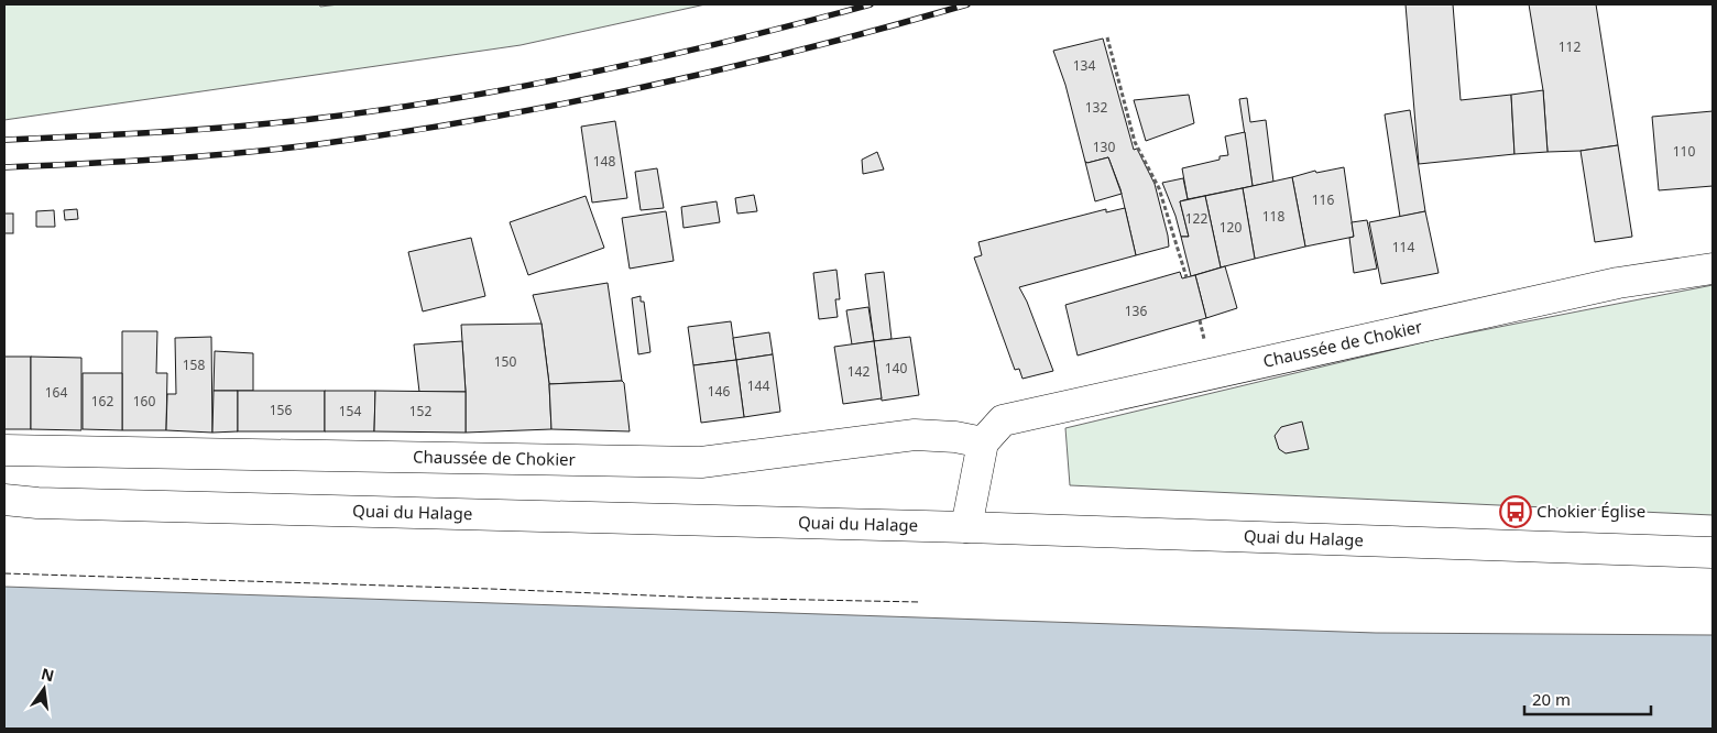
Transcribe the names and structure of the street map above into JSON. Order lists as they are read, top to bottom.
{
  "streets": {
    "street": ["Chaussée de Chokier", "Quai du Halage"]
  },
  "places": {
    "bus stop": ["Chokier Église"]
  },
  "house_numbers": [
    "112",
    "134",
    "132",
    "130",
    "110",
    "148",
    "116",
    "118",
    "122",
    "120",
    "114",
    "136",
    "150",
    "158",
    "140",
    "142",
    "144",
    "146",
    "164",
    "162",
    "160",
    "156",
    "154",
    "152"
  ],
  "scale_bar": "20 m",
  "north": "top"
}
